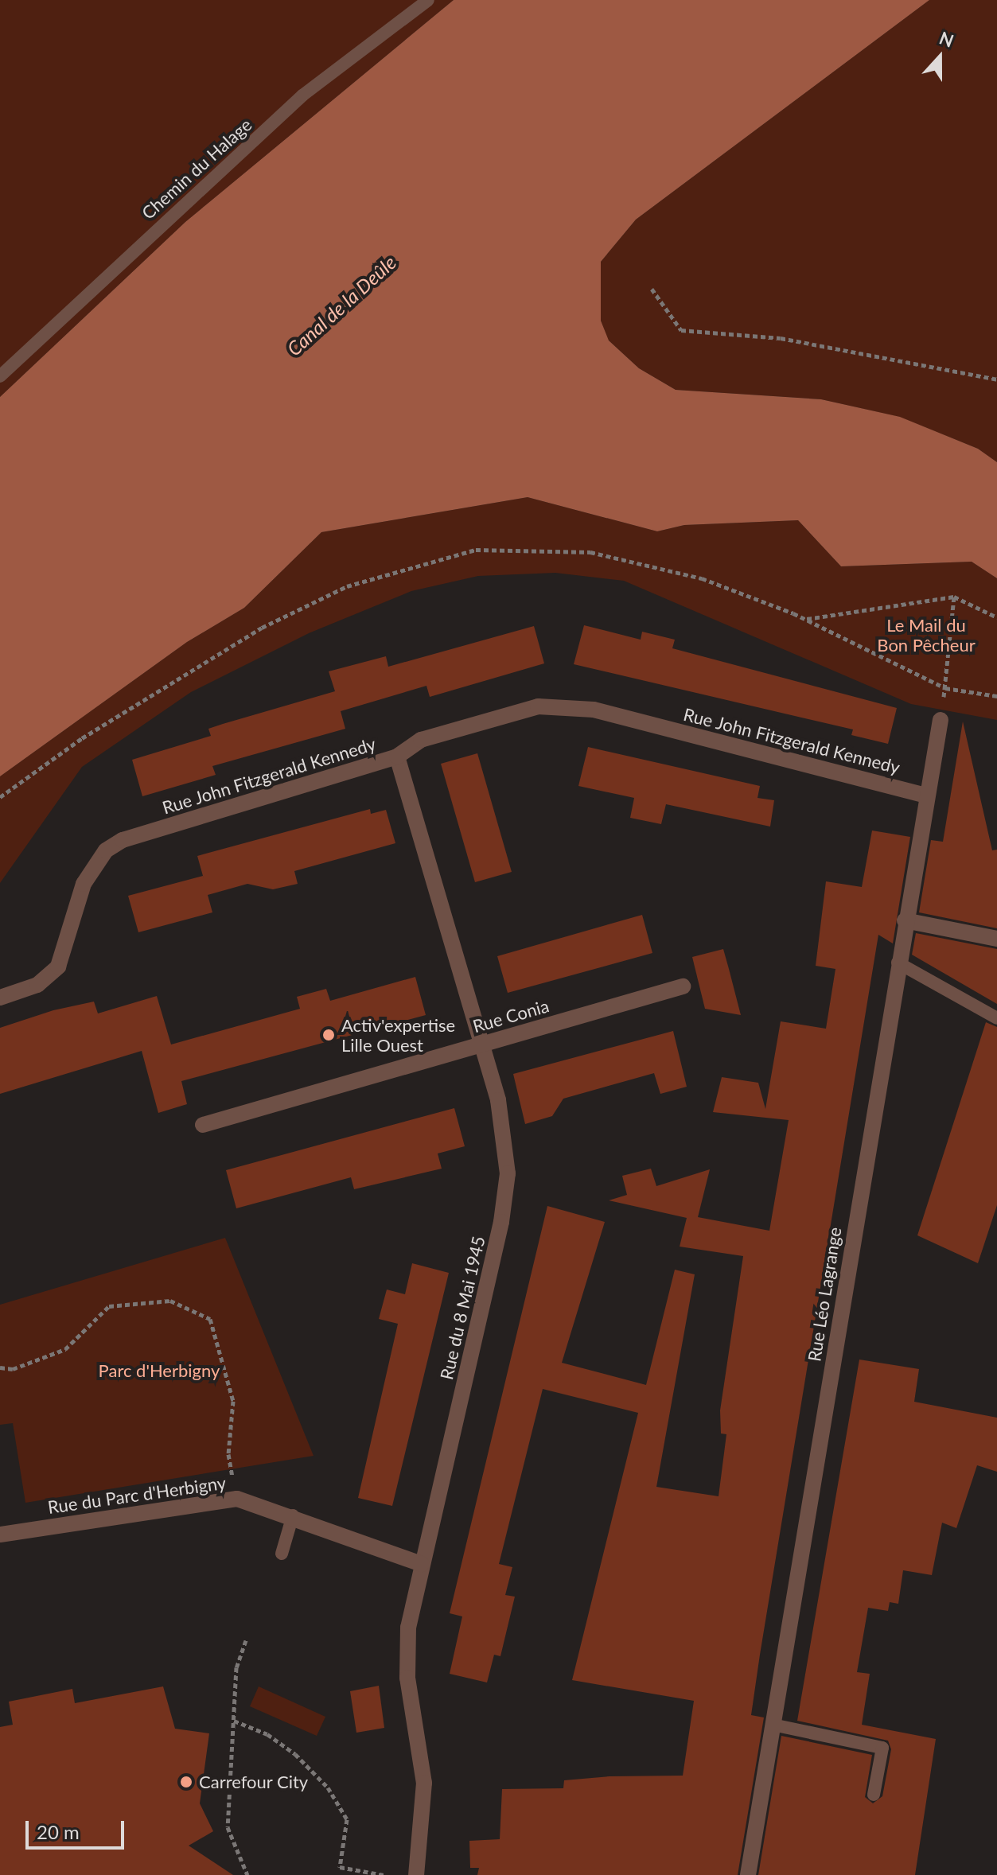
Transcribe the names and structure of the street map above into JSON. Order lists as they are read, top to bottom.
{
  "streets": {
    "street": [
      "Rue John Fitzgerald Kennedy",
      "Rue Conia",
      "Rue Léo Lagrange",
      "Rue du 8 Mai 1945",
      "Rue du Parc d'Herbigny"
    ],
    "lane": ["Chemin du Halage"]
  },
  "crossings": [
    ["Rue John Fitzgerald Kennedy", "Rue Léo Lagrange"],
    ["Rue John Fitzgerald Kennedy", "Rue du 8 Mai 1945"],
    ["Rue Conia", "Rue du 8 Mai 1945"],
    ["Rue du 8 Mai 1945", "Rue du Parc d'Herbigny"]
  ],
  "water": ["Canal de la Deûle"],
  "parks": ["Le Mail du Bon Pêcheur", "Parc d'Herbigny"],
  "places": ["Activ'expertise Lille Ouest", "Carrefour City"],
  "scale_bar": "20 m",
  "north": "top"
}
